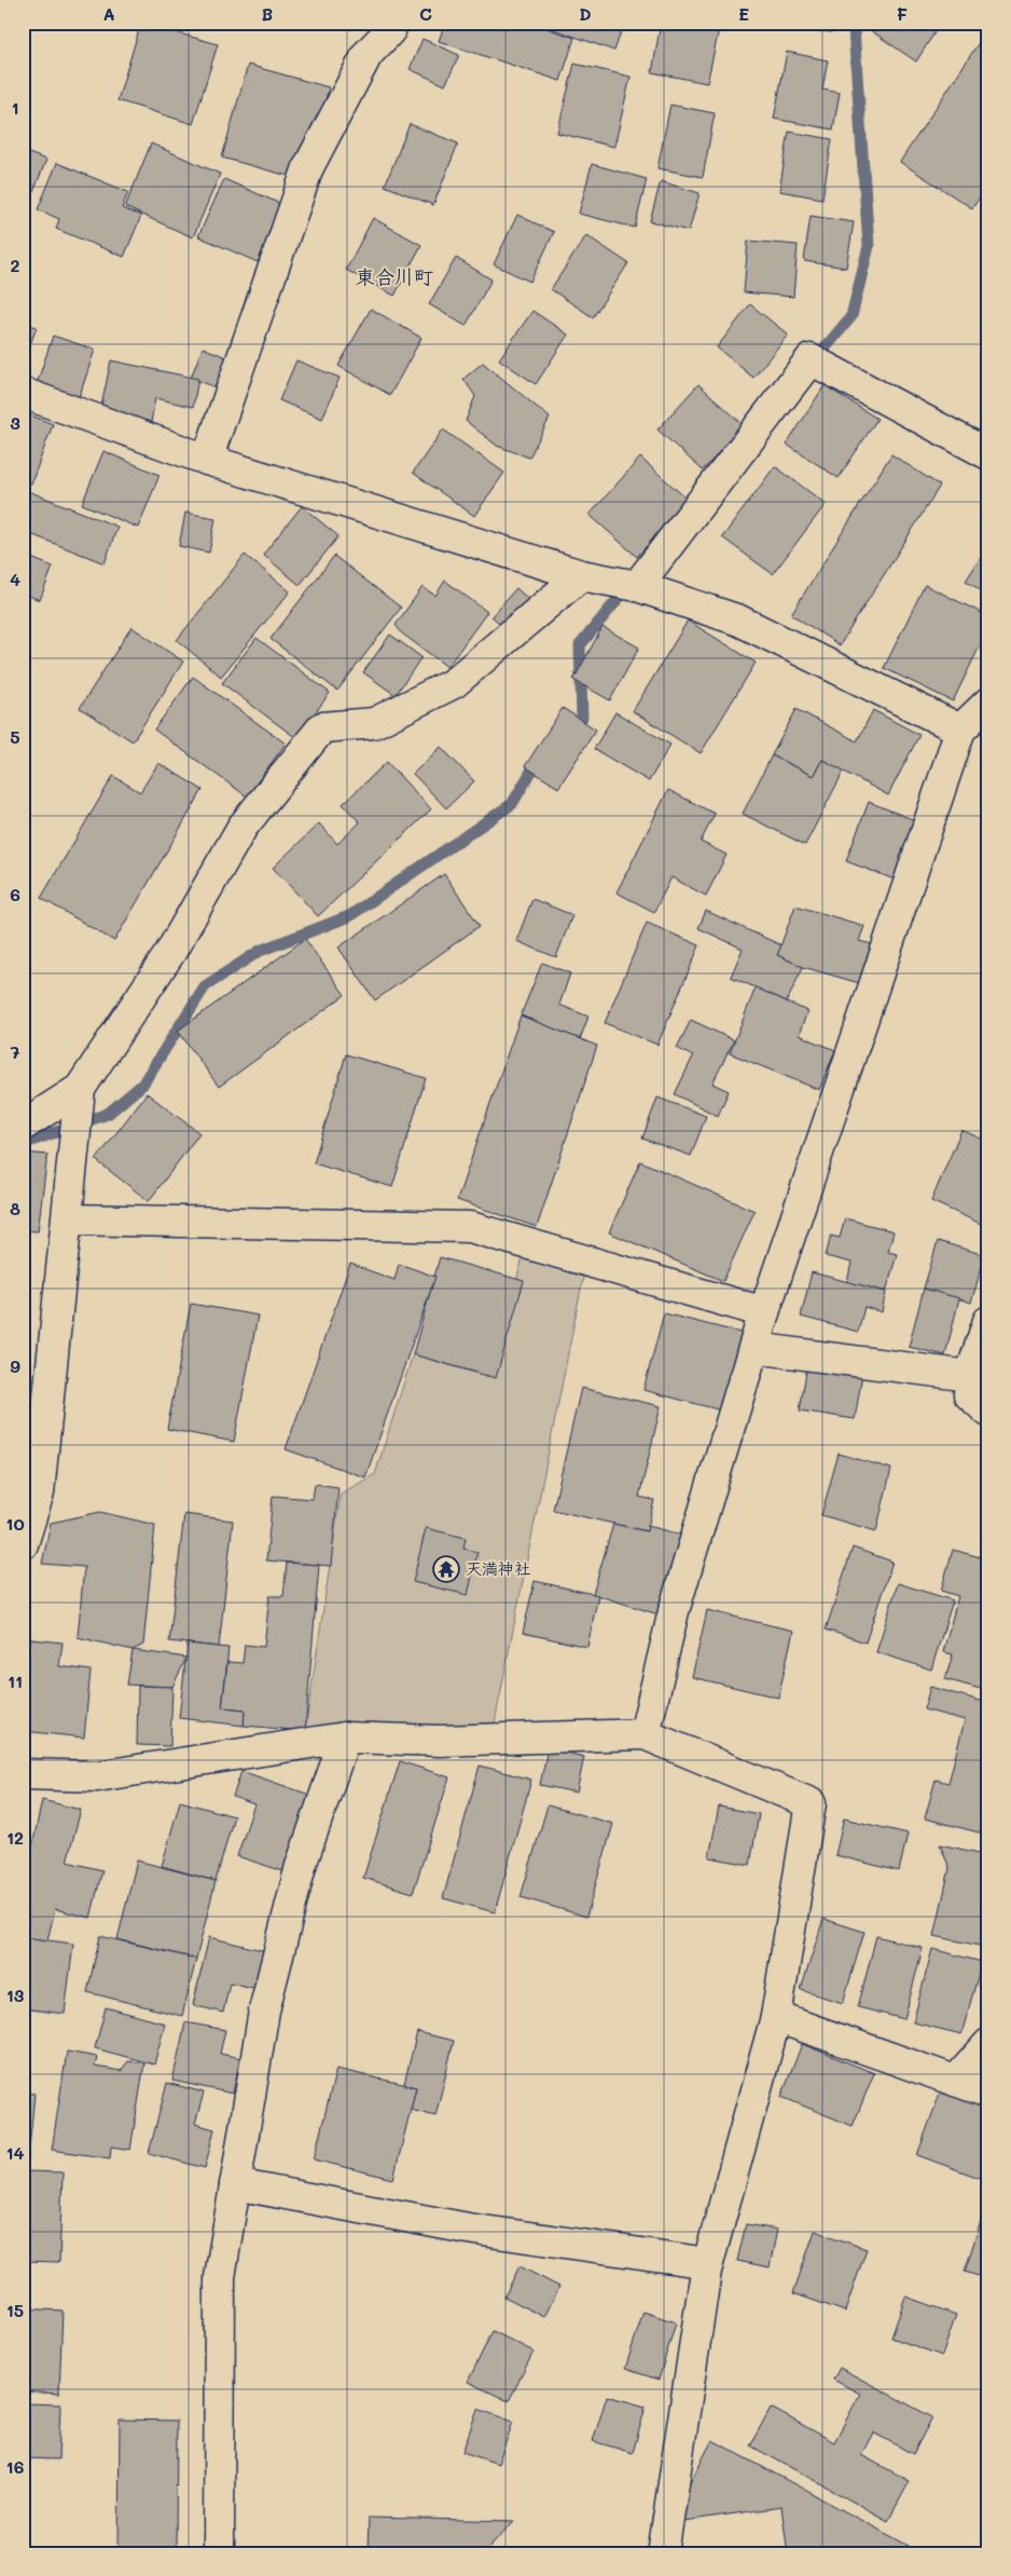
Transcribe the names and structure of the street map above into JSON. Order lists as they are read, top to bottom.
{
  "districts": ["東合川町"],
  "places": {
    "temple": ["天満神社"]
  },
  "grid": {
    "columns": [
      "A",
      "B",
      "C",
      "D",
      "E",
      "F"
    ],
    "rows": [
      "1",
      "2",
      "3",
      "4",
      "5",
      "6",
      "7",
      "8",
      "9",
      "10",
      "11",
      "12",
      "13",
      "14",
      "15",
      "16"
    ]
  }
}
